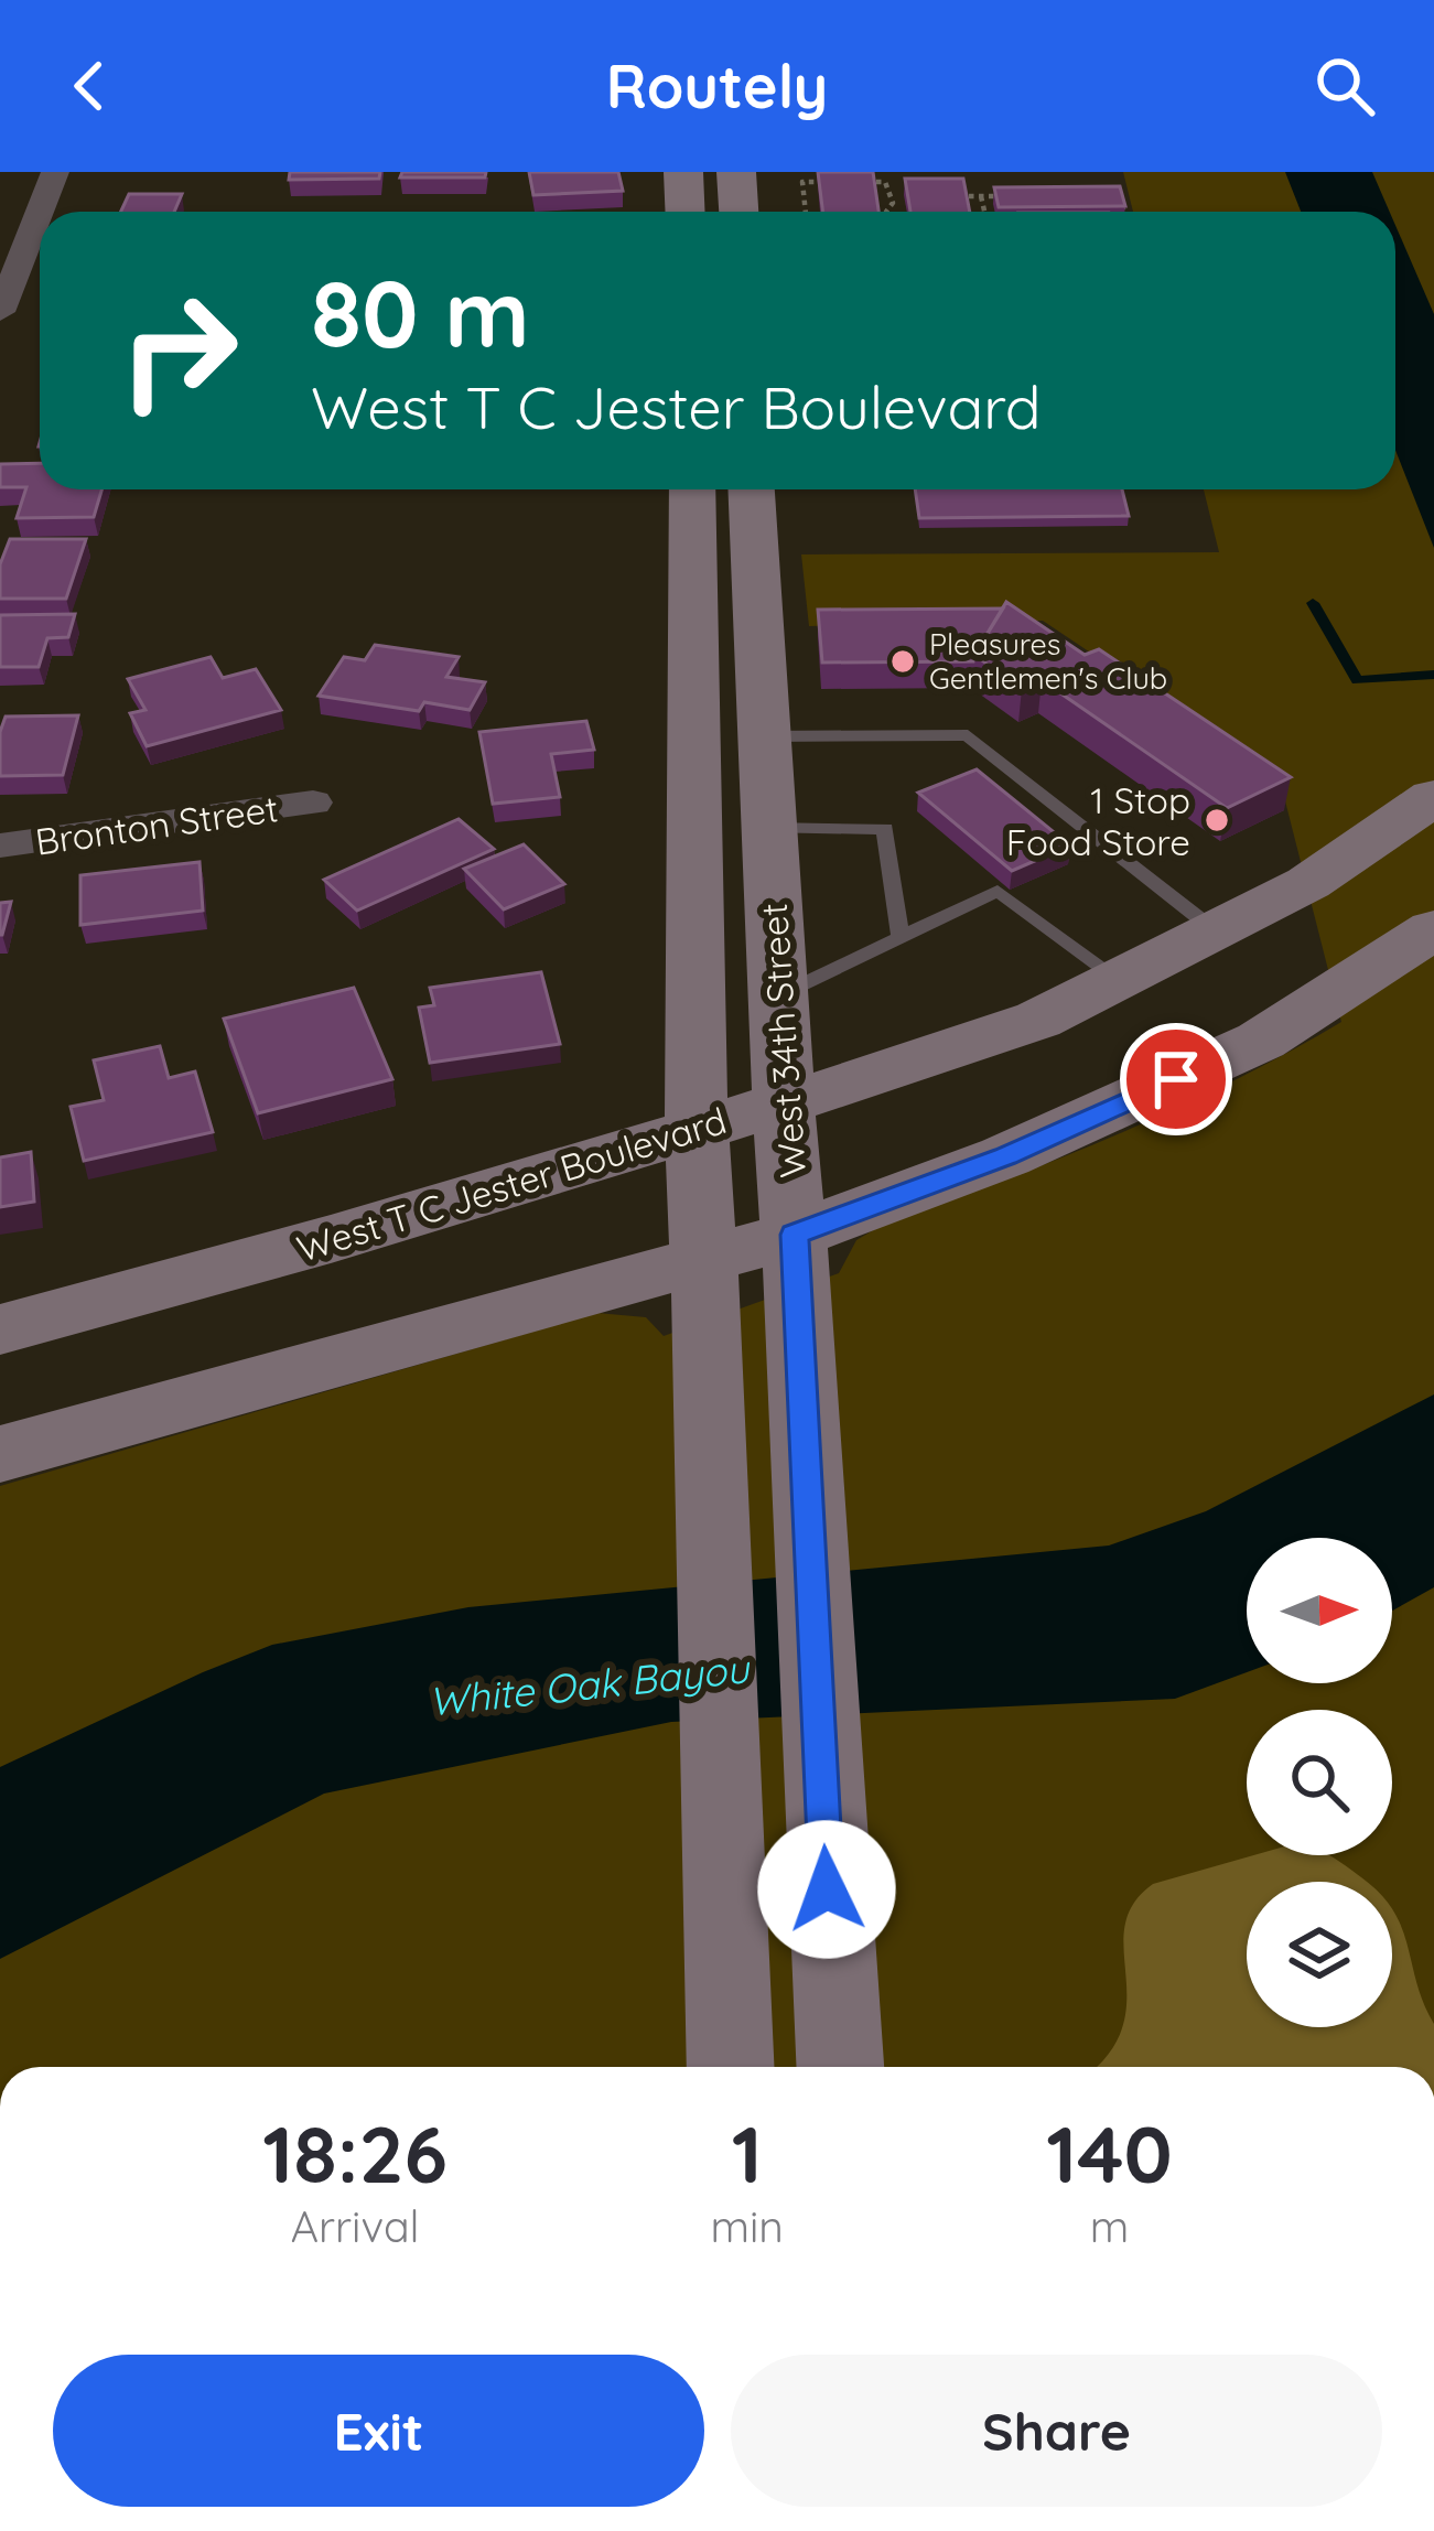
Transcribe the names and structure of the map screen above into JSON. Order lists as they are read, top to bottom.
{
  "streets": {
    "main road": ["West 34th Street", "West T C Jester Boulevard"],
    "street": ["Bronton Street"]
  },
  "crossings": [
    ["West 34th Street", "West T C Jester Boulevard"]
  ],
  "water": ["White Oak Bayou"],
  "places": ["Pleasures Gentlemen's Club", "1 Stop Food Store"],
  "north": "right",
  "page": {
    "header": "Routely",
    "turn": ["80 m", "West T C Jester Boulevard"],
    "eta": [
      "18:26",
      "Arrival",
      "1",
      "min",
      "140",
      "m"
    ],
    "buttons": ["Exit", "Share"]
  }
}
